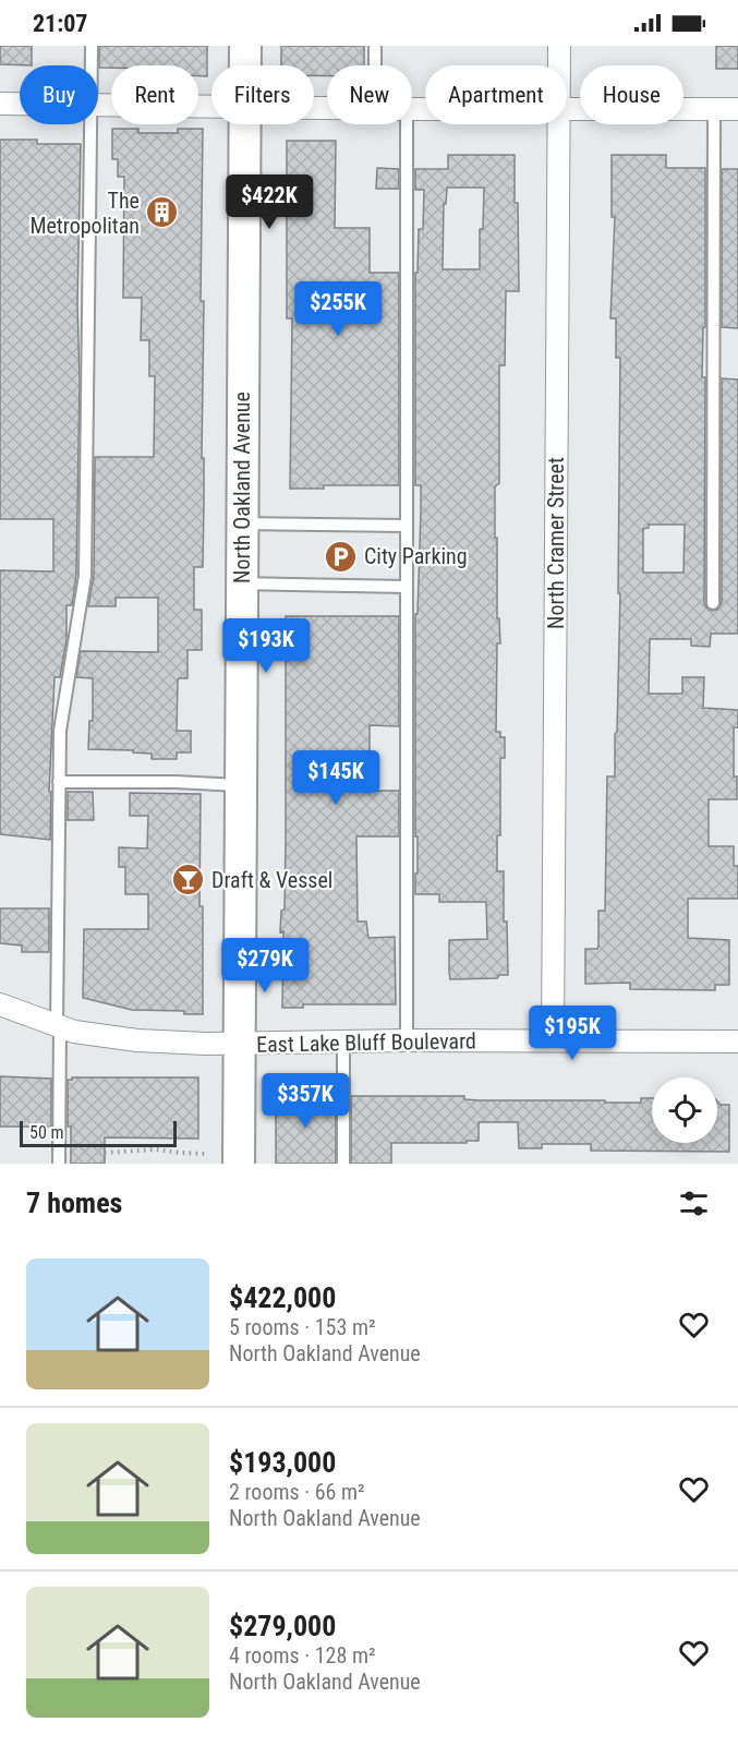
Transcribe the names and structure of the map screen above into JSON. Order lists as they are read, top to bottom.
{
  "streets": {
    "main road": ["North Oakland Avenue"],
    "street": ["North Cramer Street", "East Lake Bluff Boulevard"]
  },
  "crossings": [
    ["North Oakland Avenue", "East Lake Bluff Boulevard"],
    ["North Cramer Street", "East Lake Bluff Boulevard"]
  ],
  "places": {
    "building": ["The Metropolitan"],
    "parking": ["City Parking"],
    "bar": ["Draft & Vessel"]
  },
  "scale_bar": "50 m",
  "page": {
    "status": "21:07",
    "chip": [
      "Buy",
      "Rent",
      "Filters",
      "New",
      "Apartment",
      "House"
    ],
    "price": [
      "$422K",
      "$255K",
      "$193K",
      "$145K",
      "$279K",
      "$195K",
      "$357K"
    ],
    "scale": "50 m",
    "heading": "7 homes",
    "list": [
      {
        "name": "$422,000",
        "note": "5 rooms · 153 m² · North Oakland Avenue"
      },
      {
        "name": "$193,000",
        "note": "2 rooms · 66 m² · North Oakland Avenue"
      },
      {
        "name": "$279,000",
        "note": "4 rooms · 128 m² · North Oakland Avenue"
      }
    ]
  }
}
